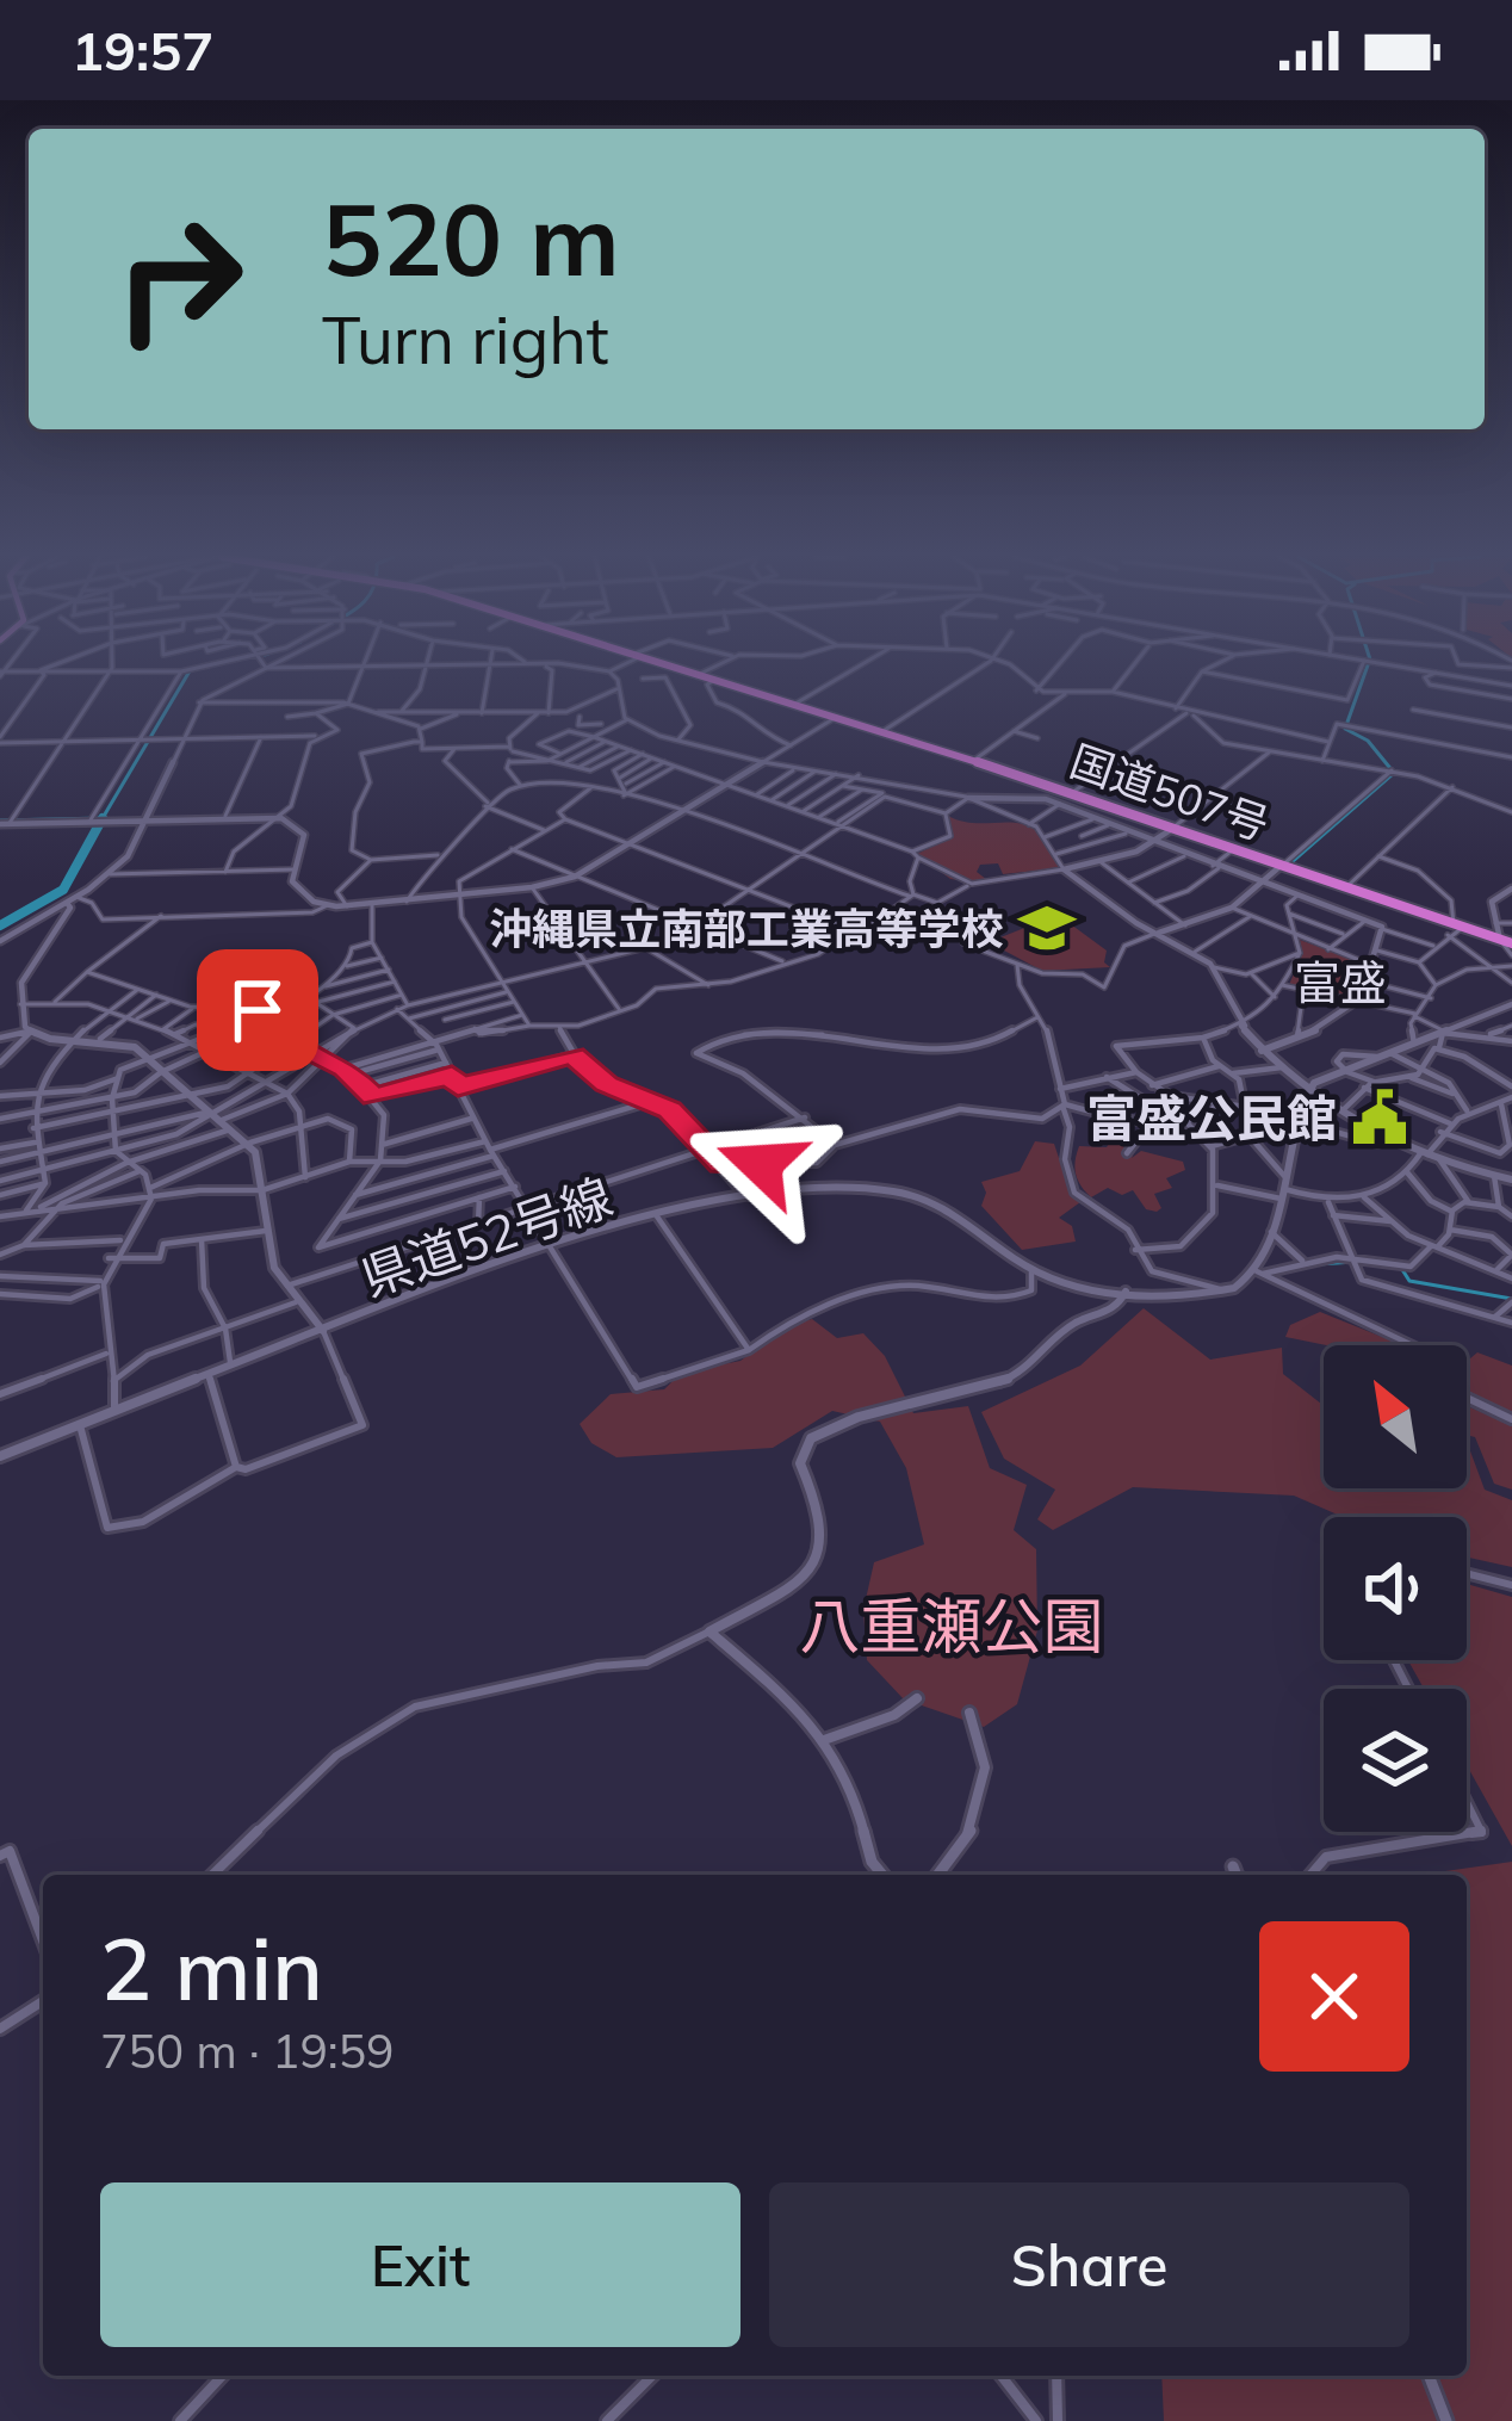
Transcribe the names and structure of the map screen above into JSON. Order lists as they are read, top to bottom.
{
  "streets": {
    "highway": ["国道507号"],
    "street": ["県道52号線"]
  },
  "districts": ["富盛"],
  "parks": ["八重瀬公園"],
  "places": {
    "school or university": ["沖縄県立南部工業高等学校"],
    "public building": ["富盛公民館"]
  },
  "north": "top left",
  "page": {
    "status": "19:57",
    "turn": ["520 m", "Turn right"],
    "heading": ["2 min", "750 m · 19:59"],
    "buttons": ["Exit", "Share"]
  }
}
